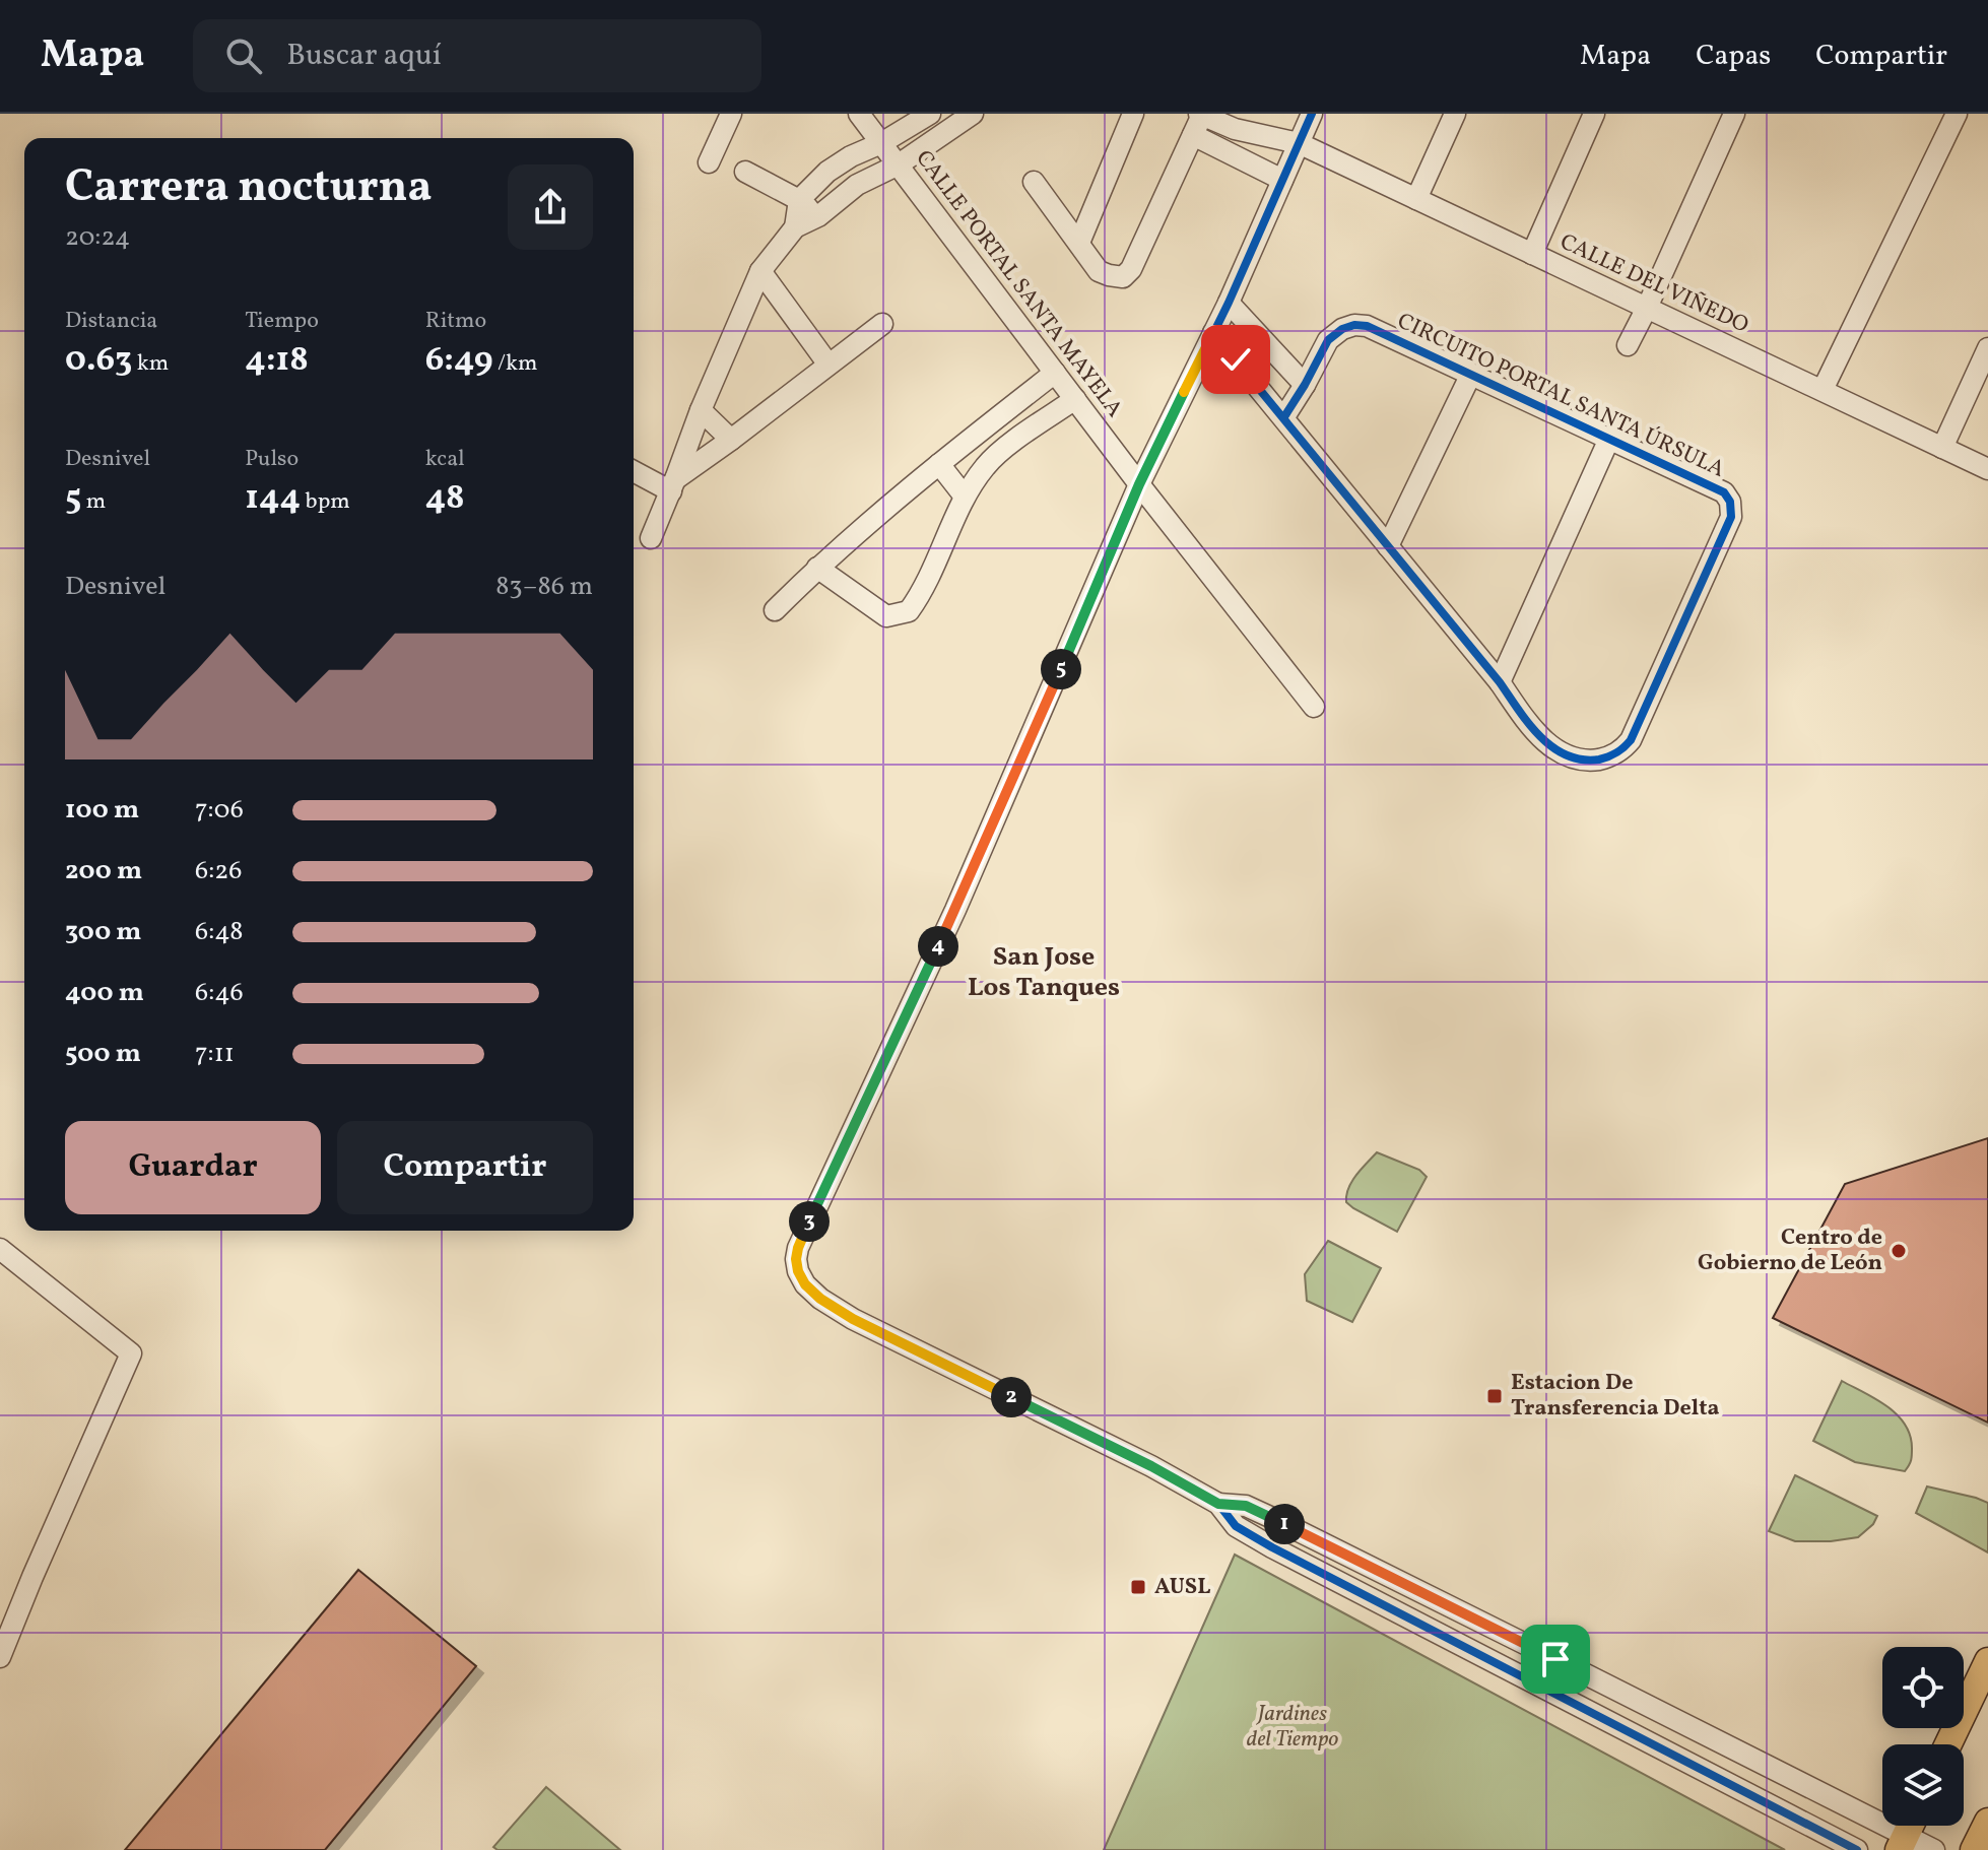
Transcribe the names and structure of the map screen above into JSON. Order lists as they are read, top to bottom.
{
  "streets": {
    "street": ["CALLE PORTAL SANTA MAYELA", "CALLE DEL VIÑEDO", "CIRCUITO PORTAL SANTA ÚRSULA"]
  },
  "districts": ["San Jose Los Tanques"],
  "parks": ["Jardines del Tiempo"],
  "places": {
    "other": ["Centro de Gobierno de León"],
    "transit": ["Estacion De Transferencia Delta", "AUSL"]
  },
  "page": {
    "header": "Mapa",
    "search": "Buscar aquí",
    "nav": ["Mapa", "Capas", "Compartir"],
    "heading": ["Carrera nocturna", "20:24"],
    "stats": [
      ["Distancia", "0.63 km"],
      ["Tiempo", "4:18"],
      ["Ritmo", "6:49 /km"],
      ["Desnivel", "5 m"],
      ["Pulso", "144 bpm"],
      ["kcal", "48"]
    ],
    "chart": ["Desnivel", "83–86 m"],
    "pins": [
      "5",
      "4",
      "3",
      "2",
      "1"
    ],
    "list": [
      {
        "name": "100 m",
        "note": "7:06"
      },
      {
        "name": "200 m",
        "note": "6:26"
      },
      {
        "name": "300 m",
        "note": "6:48"
      },
      {
        "name": "400 m",
        "note": "6:46"
      },
      {
        "name": "500 m",
        "note": "7:11"
      }
    ],
    "buttons": ["Guardar", "Compartir"]
  }
}
